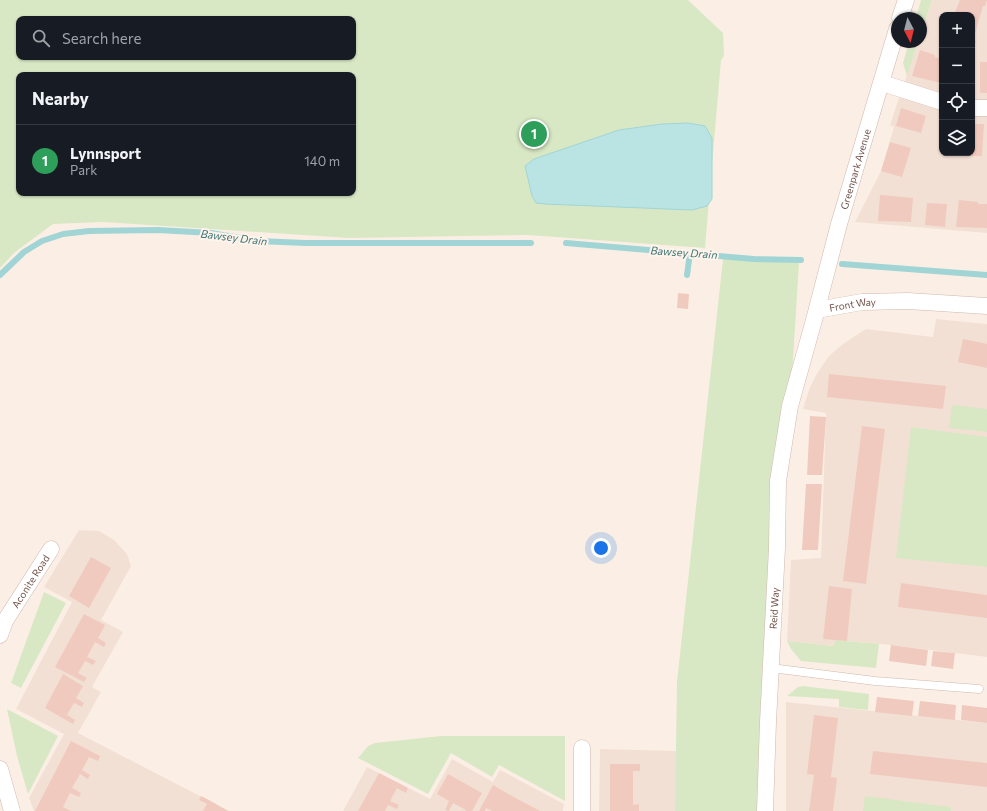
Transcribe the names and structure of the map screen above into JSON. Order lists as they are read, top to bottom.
{
  "streets": {
    "street": [
      "Greenpark Avenue",
      "Front Way",
      "Aconite Road",
      "Reid Way"
    ]
  },
  "crossings": [
    ["Greenpark Avenue", "Front Way"],
    ["Front Way", "Reid Way"]
  ],
  "water": ["Bawsey Drain"],
  "north": "bottom",
  "page": {
    "map_buttons": ["+", "−"],
    "search": "Search here",
    "heading": "Nearby",
    "pins": "1",
    "list": [
      {
        "mark": "1",
        "name": "Lynnsport",
        "note": "Park",
        "value": "140 m"
      }
    ]
  }
}
